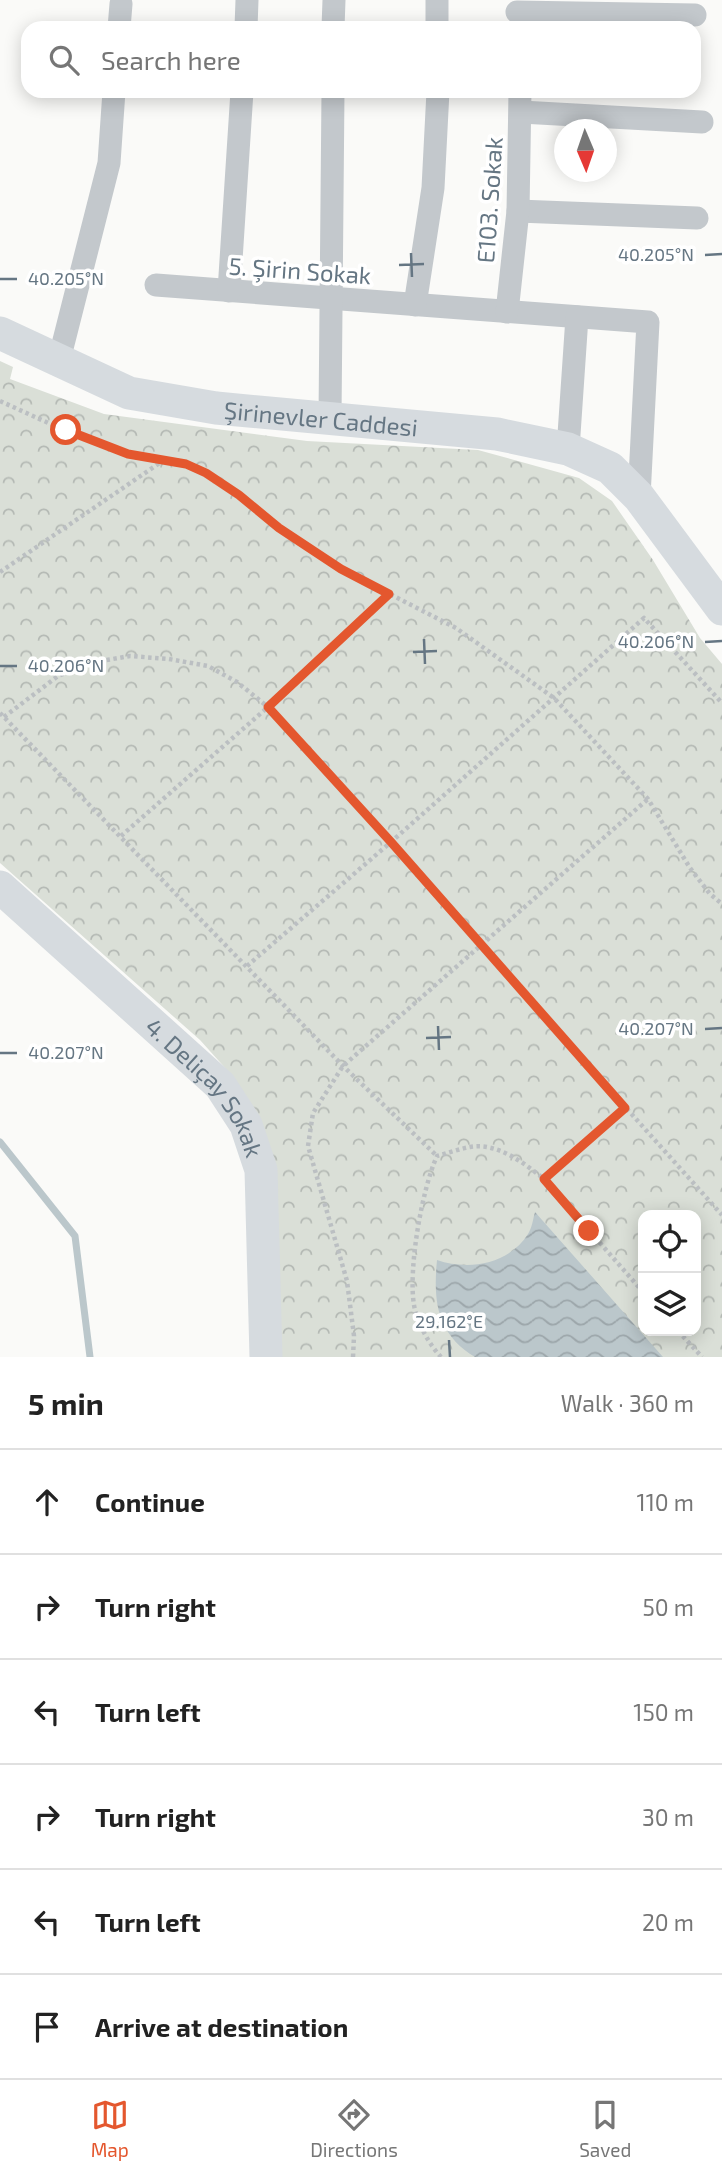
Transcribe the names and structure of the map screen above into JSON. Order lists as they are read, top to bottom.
{
  "streets": {
    "main road": ["Şirinevler Caddesi", "4. Deliçay Sokak"],
    "street": ["E103. Sokak", "5. Şirin Sokak"]
  },
  "crossings": [
    ["E103. Sokak", "5. Şirin Sokak"],
    ["5. Şirin Sokak", "Şirinevler Caddesi"]
  ],
  "north": "bottom",
  "page": {
    "search": "Search here",
    "heading": ["5 min", "Walk · 360 m"],
    "list": [
      ["Continue", "110 m"],
      ["Turn right", "50 m"],
      ["Turn left", "150 m"],
      ["Turn right", "30 m"],
      ["Turn left", "20 m"],
      "Arrive at destination"
    ],
    "nav": ["Map", "Directions", "Saved"]
  },
  "coordinates": [
    "40.205°N",
    "40.206°N",
    "40.207°N",
    "29.162°E"
  ]
}
